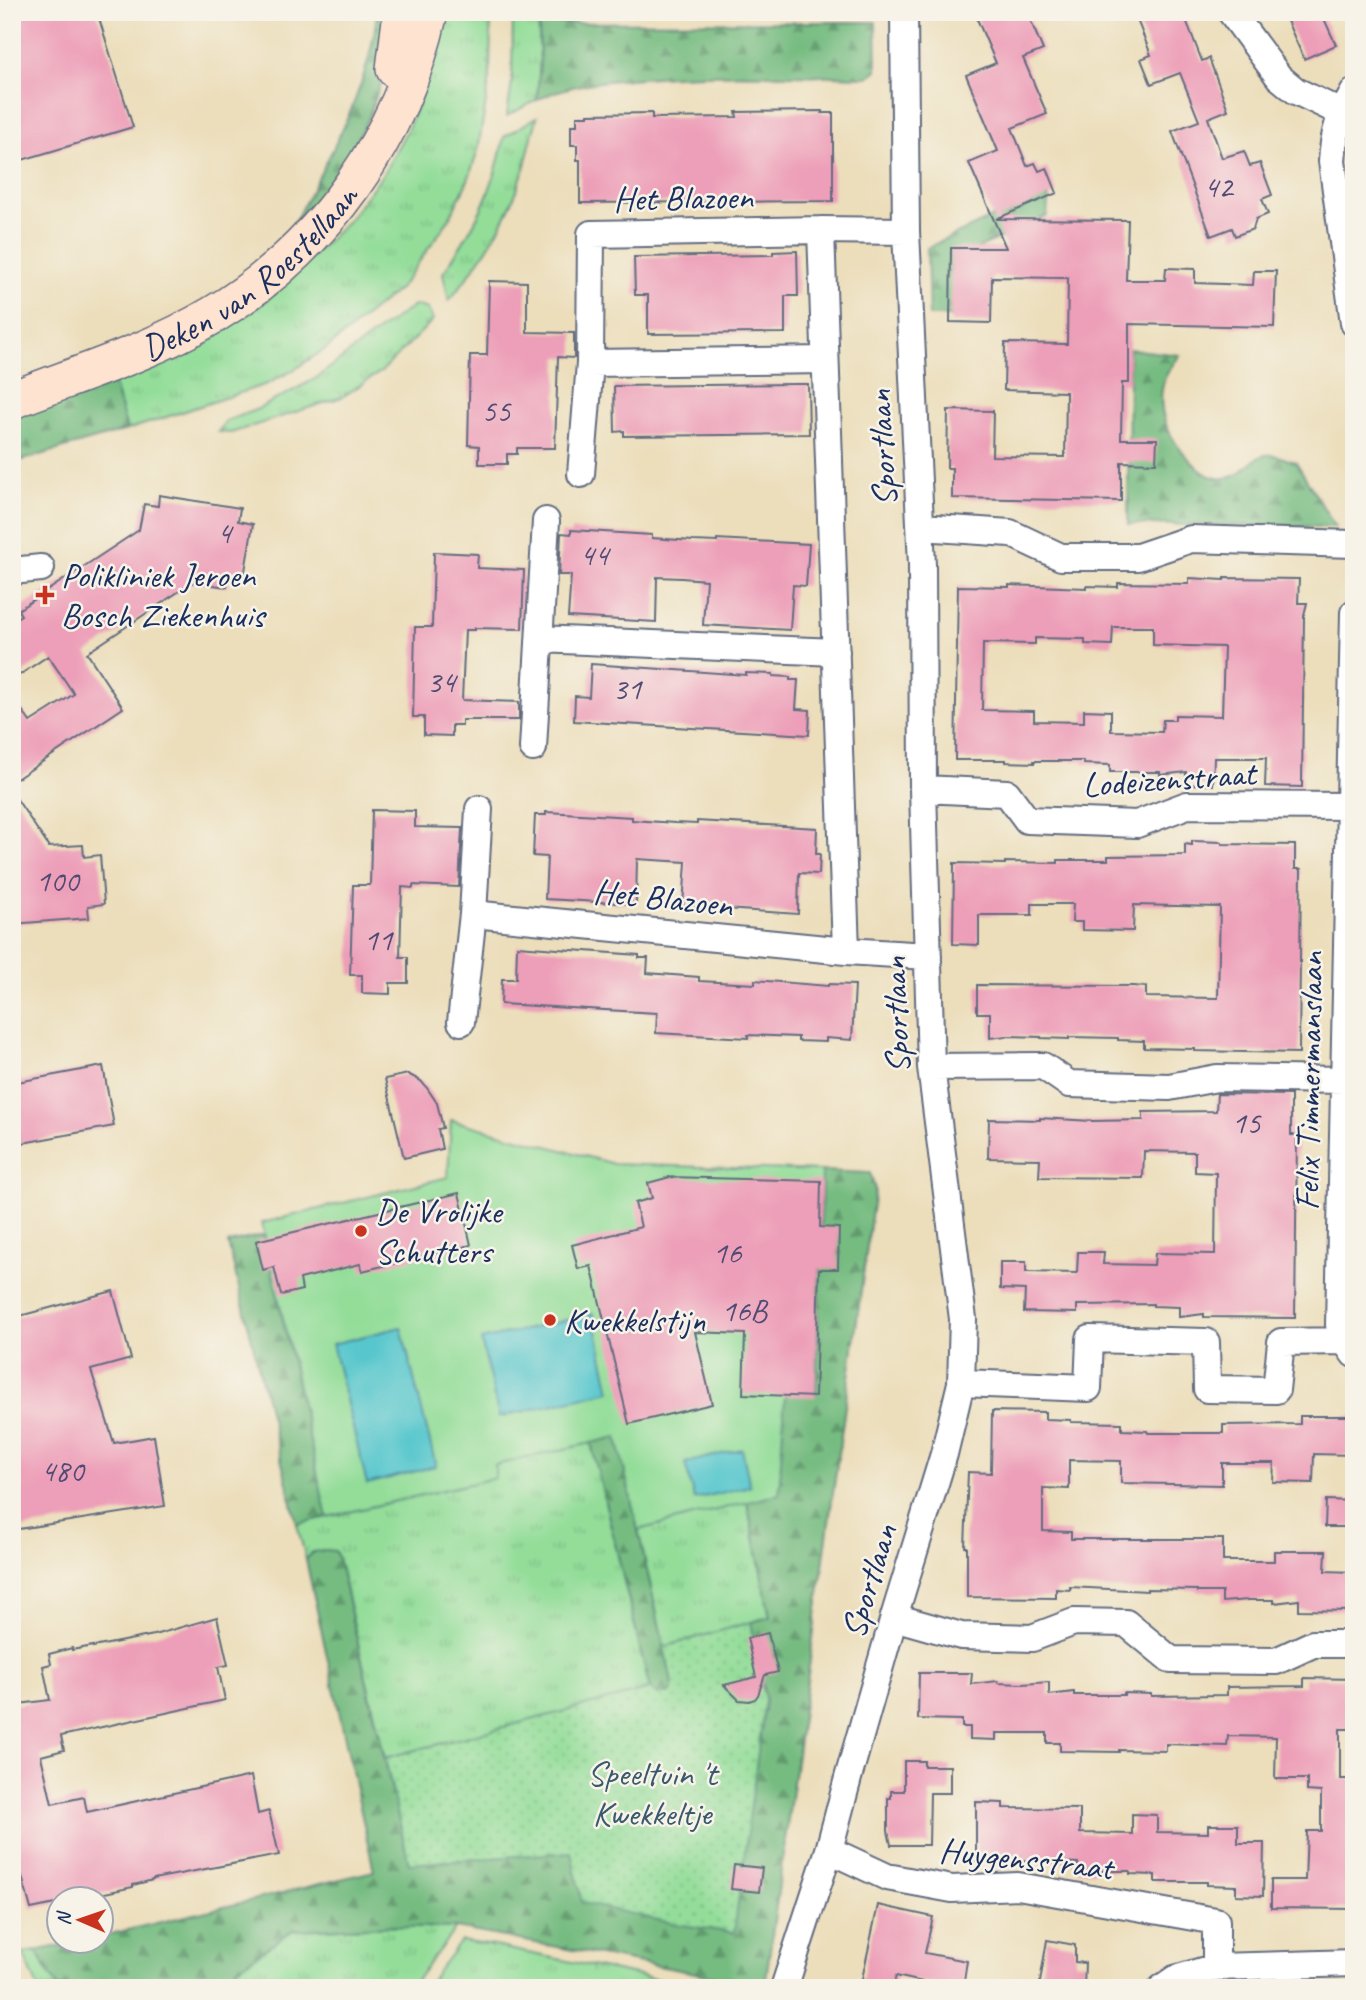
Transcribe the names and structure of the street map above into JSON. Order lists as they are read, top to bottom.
{
  "streets": {
    "main road": ["Deken van Roestellaan"],
    "street": [
      "Het Blazoen",
      "Sportlaan",
      "Lodeizenstraat",
      "Felix Timmermanslaan",
      "Huygensstraat"
    ]
  },
  "crossings": [
    ["Het Blazoen", "Sportlaan"],
    ["Sportlaan", "Lodeizenstraat"],
    ["Sportlaan", "Huygensstraat"],
    ["Lodeizenstraat", "Felix Timmermanslaan"]
  ],
  "parks": ["Speeltuin 't Kwekkeltje"],
  "places": {
    "health": ["Polikliniek Jeroen Bosch Ziekenhuis"],
    "other": ["De Vrolijke Schutters", "Kwekkelstijn"]
  },
  "house_numbers": [
    "42",
    "55",
    "4",
    "44",
    "34",
    "31",
    "100",
    "11",
    "15",
    "16",
    "16B",
    "480"
  ],
  "north": "left"
}
